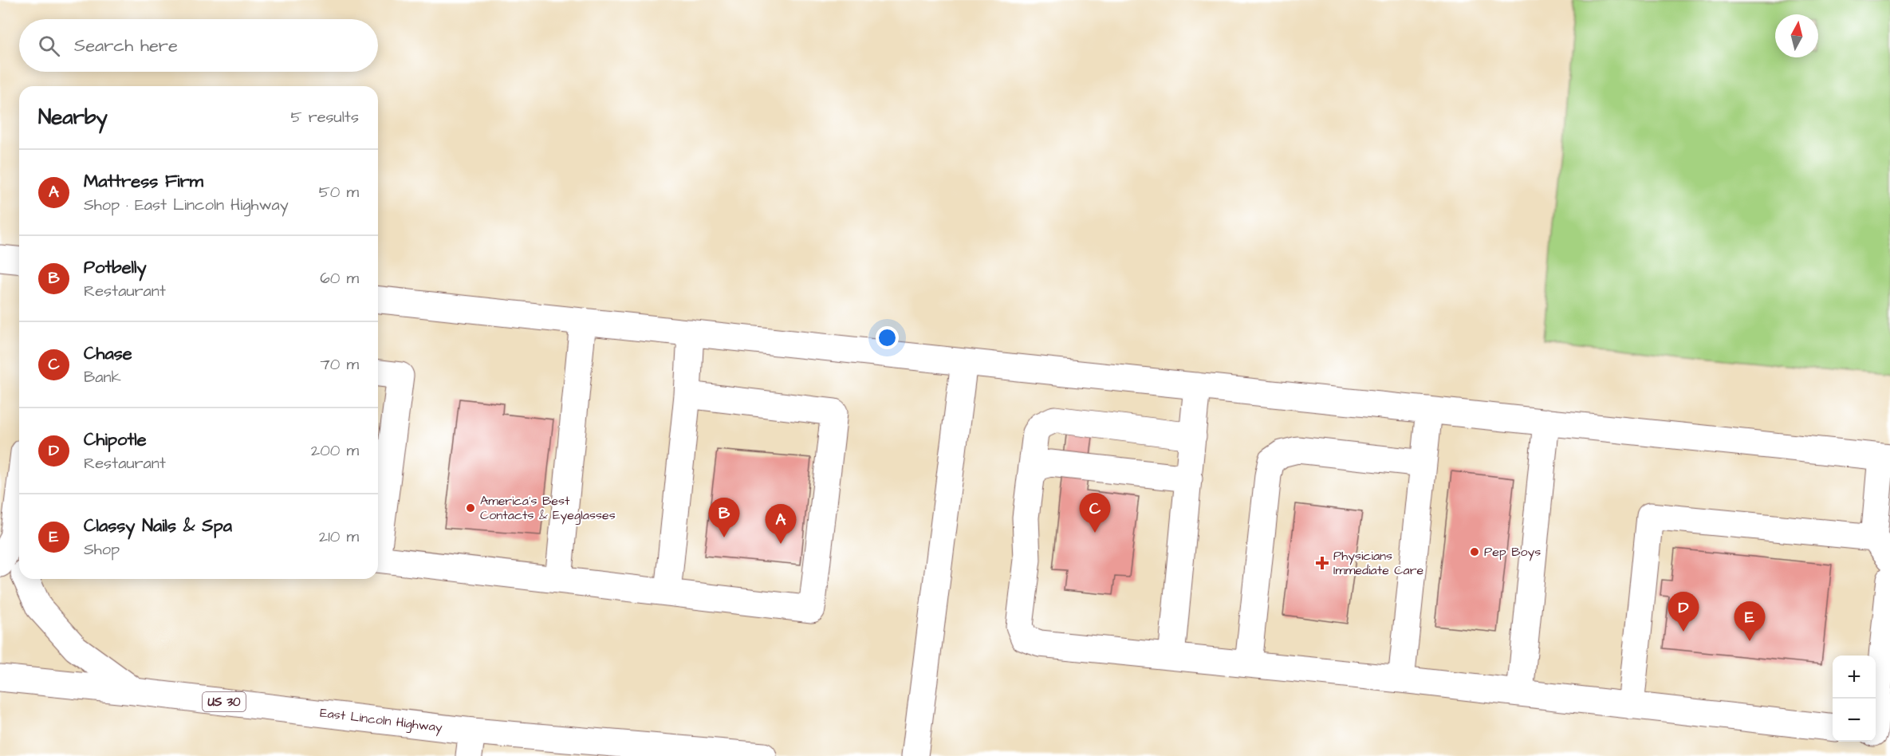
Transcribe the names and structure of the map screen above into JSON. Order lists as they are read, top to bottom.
{
  "streets": {
    "main road": ["US 30", "East Lincoln Highway"]
  },
  "places": {
    "other": ["America's Best Contacts & Eyeglasses", "Pep Boys"],
    "health": ["Physicians Immediate Care"]
  },
  "north": "top",
  "page": {
    "search": "Search here",
    "heading": ["Nearby", "5 results"],
    "list": [
      {
        "mark": "A",
        "name": "Mattress Firm",
        "note": "Shop · East Lincoln Highway",
        "value": "50 m"
      },
      {
        "mark": "B",
        "name": "Potbelly",
        "note": "Restaurant",
        "value": "60 m"
      },
      {
        "mark": "C",
        "name": "Chase",
        "note": "Bank",
        "value": "70 m"
      },
      {
        "mark": "D",
        "name": "Chipotle",
        "note": "Restaurant",
        "value": "200 m"
      },
      {
        "mark": "E",
        "name": "Classy Nails & Spa",
        "note": "Shop",
        "value": "210 m"
      }
    ],
    "pins": [
      "C",
      "B",
      "A",
      "D",
      "E"
    ],
    "map_buttons": ["+", "−"]
  }
}
